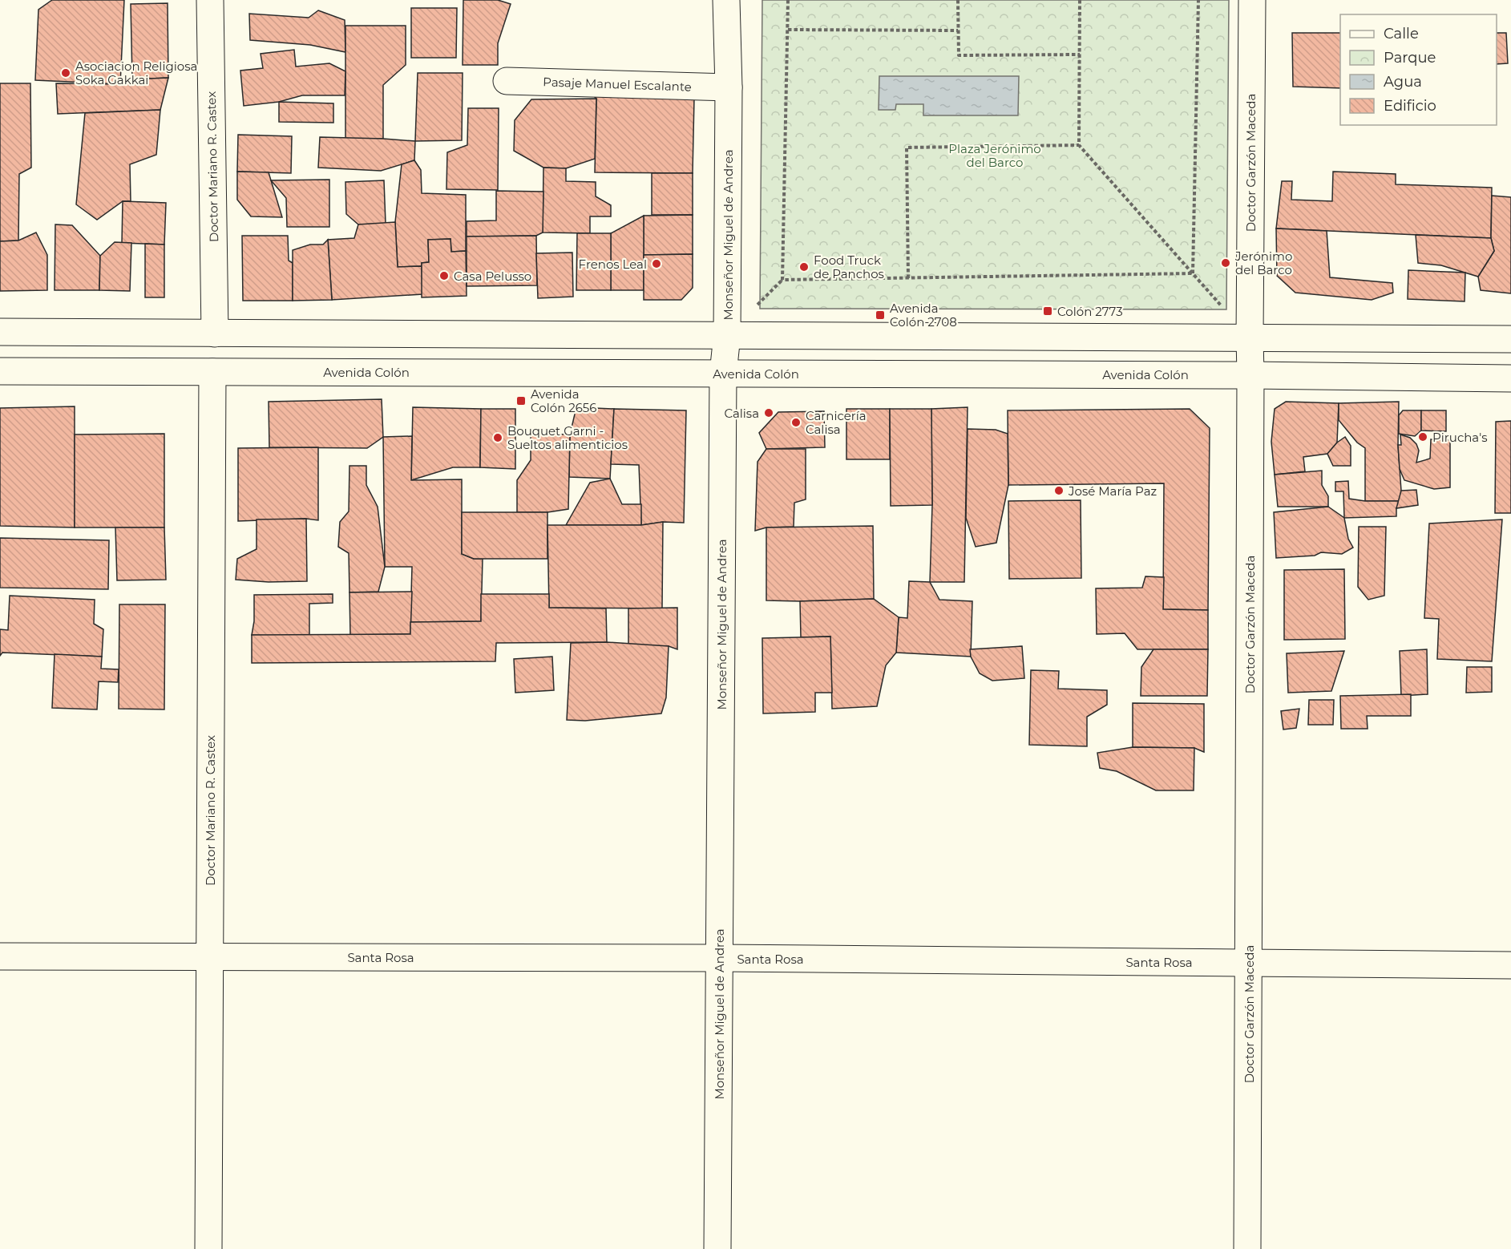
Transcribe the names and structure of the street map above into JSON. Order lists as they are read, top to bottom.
{
  "streets": {
    "main road": [
      "Pasaje Manuel Escalante",
      "Doctor Garzón Maceda",
      "Doctor Mariano R. Castex",
      "Monseñor Miguel de Andrea",
      "Avenida Colón",
      "Santa Rosa"
    ]
  },
  "crossings": [
    ["Pasaje Manuel Escalante", "Monseñor Miguel de Andrea"],
    ["Doctor Garzón Maceda", "Avenida Colón"],
    ["Doctor Garzón Maceda", "Santa Rosa"],
    ["Doctor Mariano R. Castex", "Avenida Colón"],
    ["Doctor Mariano R. Castex", "Santa Rosa"],
    ["Monseñor Miguel de Andrea", "Avenida Colón"],
    ["Monseñor Miguel de Andrea", "Santa Rosa"]
  ],
  "parks": ["Plaza Jerónimo del Barco"],
  "places": {
    "other": [
      "Asociacion Religiosa Soka Gakkai",
      "Jerónimo del Barco",
      "Frenos Leal",
      "Food Truck de Panchos",
      "Casa Pelusso",
      "Calisa",
      "Carnicería Calisa",
      "Pirucha's",
      "Bouquet Garni - Sueltos alimenticios",
      "José María Paz"
    ],
    "transit": ["Colón 2773", "Avenida Colón 2708", "Avenida Colón 2656"]
  },
  "legend": [
    "Calle",
    "Parque",
    "Agua",
    "Edificio"
  ]
}
